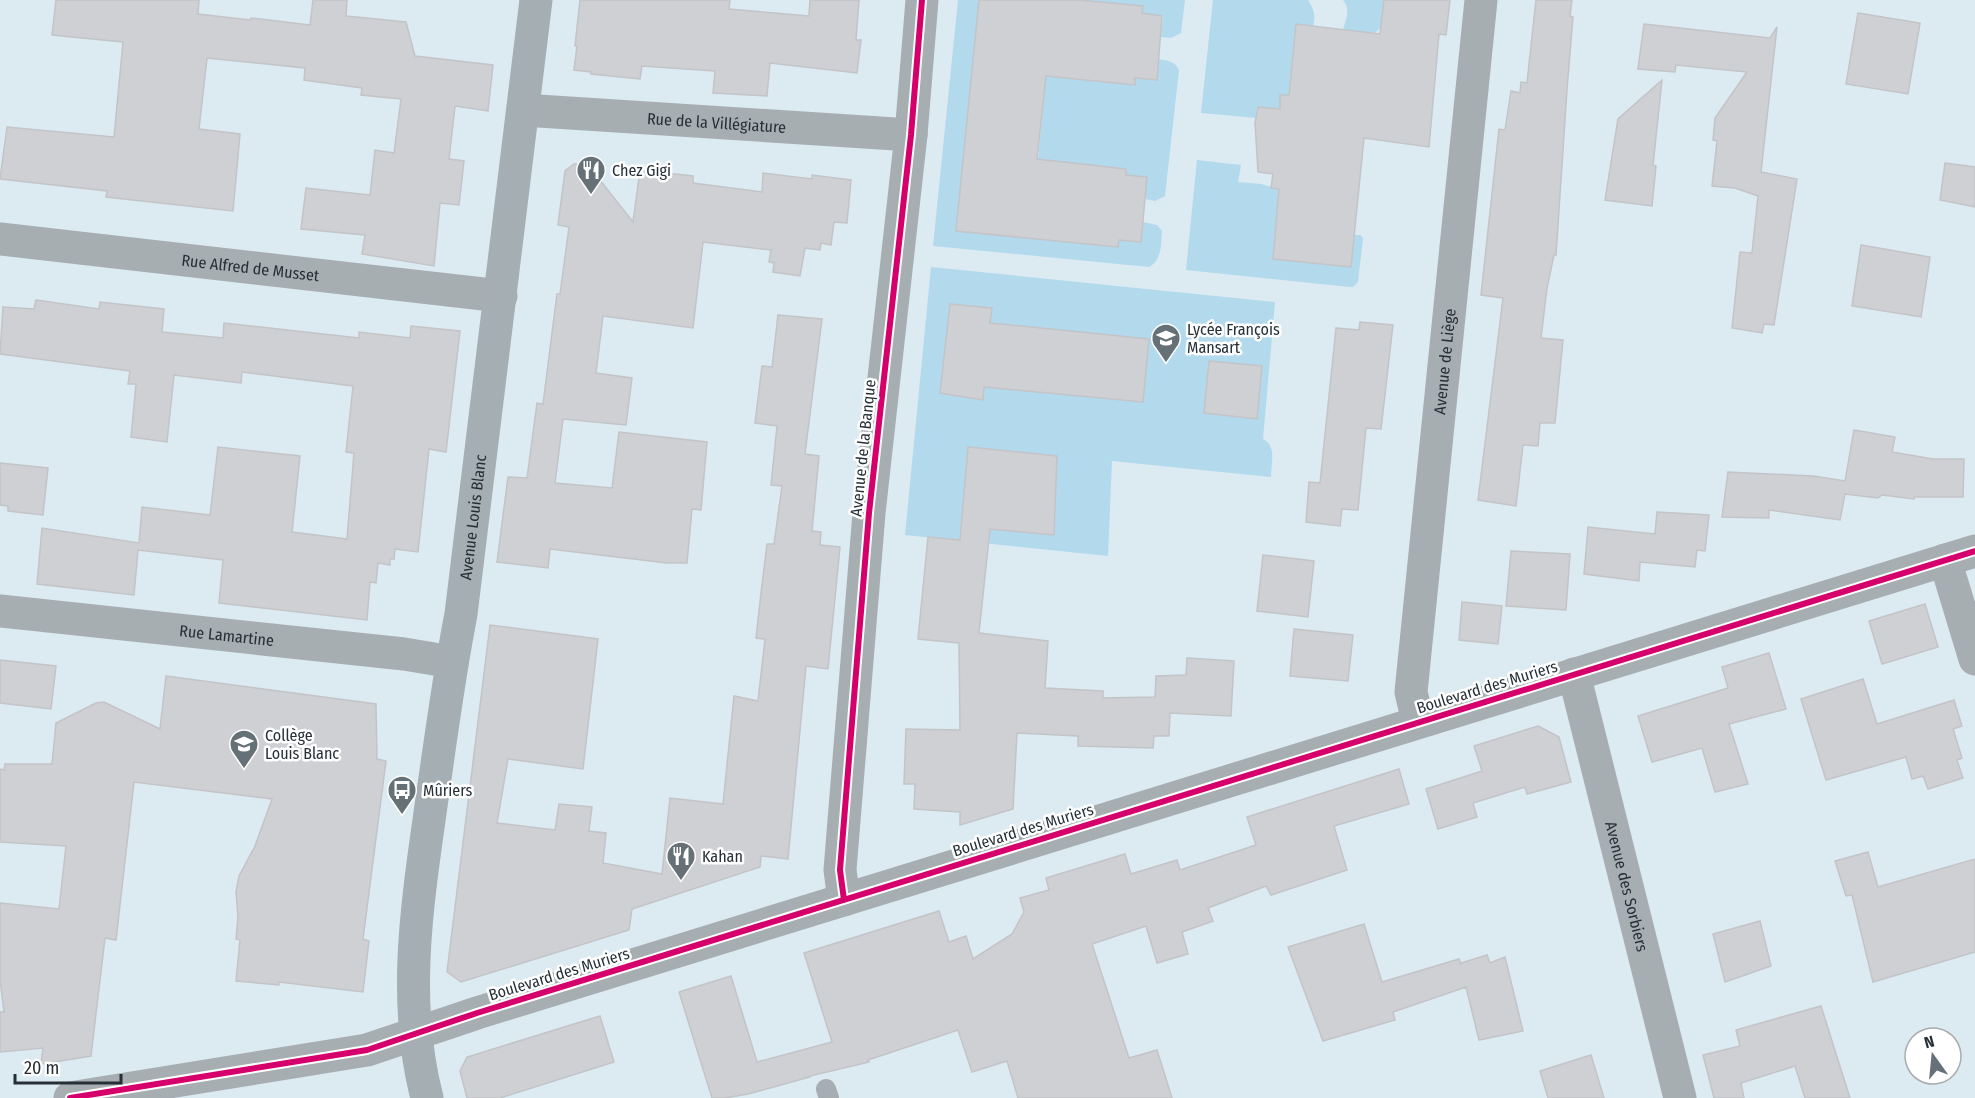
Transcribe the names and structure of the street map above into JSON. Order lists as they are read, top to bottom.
{
  "streets": {
    "main road": ["Avenue Louis Blanc"],
    "street": [
      "Rue de la Villégiature",
      "Rue Alfred de Musset",
      "Avenue de Liège",
      "Avenue de la Banque",
      "Rue Lamartine",
      "Boulevard des Muriers",
      "Avenue des Sorbiers"
    ]
  },
  "crossings": [
    ["Rue de la Villégiature", "Avenue de la Banque"],
    ["Rue de la Villégiature", "Avenue Louis Blanc"],
    ["Rue Alfred de Musset", "Avenue Louis Blanc"],
    ["Avenue de Liège", "Boulevard des Muriers"],
    ["Avenue de la Banque", "Boulevard des Muriers"],
    ["Avenue Louis Blanc", "Rue Lamartine"],
    ["Avenue Louis Blanc", "Boulevard des Muriers"],
    ["Boulevard des Muriers", "Avenue des Sorbiers"]
  ],
  "places": {
    "restaurant": ["Chez Gigi", "Kahan"],
    "school or university": ["Lycée François Mansart", "Collège Louis Blanc"],
    "bus stop": ["Mûriers"]
  },
  "scale_bar": "20 m",
  "north": "top"
}
